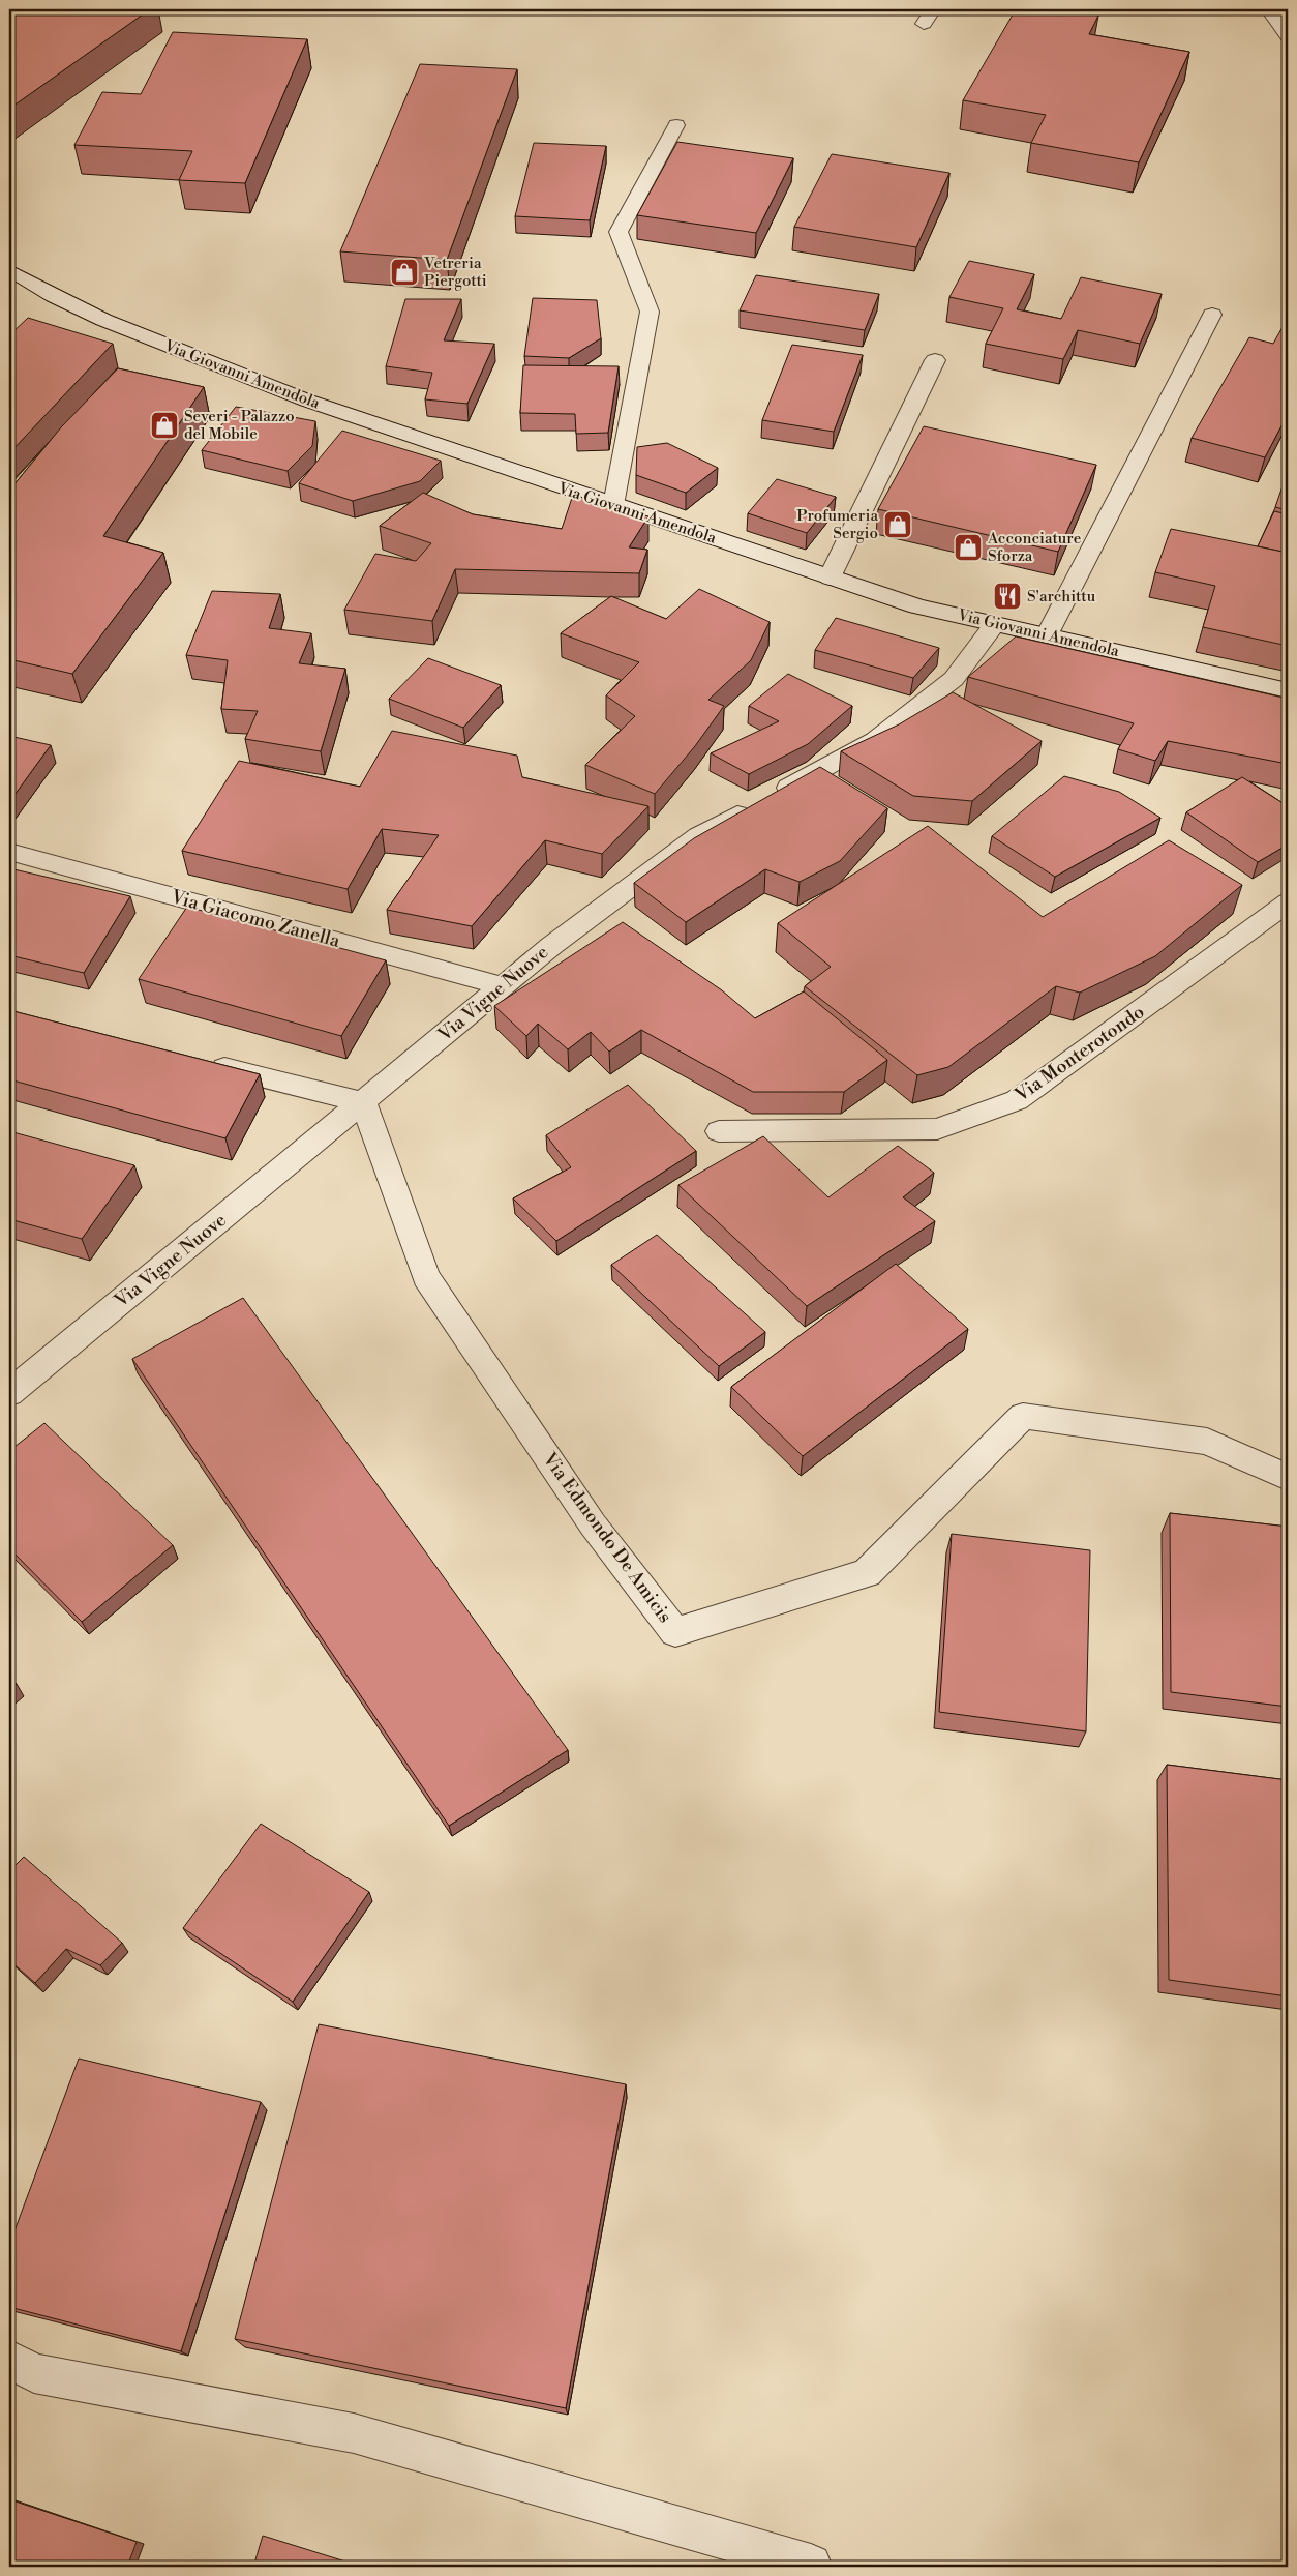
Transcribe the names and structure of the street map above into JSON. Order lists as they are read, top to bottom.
{
  "streets": {
    "street": [
      "Via Giovanni Amendola",
      "Via Giacomo Zanella",
      "Via Vigne Nuove",
      "Via Monterotondo",
      "Via Edmondo De Amicis"
    ]
  },
  "crossings": [
    ["Via Giovanni Amendola", "Via Vigne Nuove"],
    ["Via Giacomo Zanella", "Via Vigne Nuove"],
    ["Via Vigne Nuove", "Via Edmondo De Amicis"]
  ],
  "places": {
    "shop": [
      "Vetreria Piergotti",
      "Severi - Palazzo del Mobile",
      "Profumeria Sergio",
      "Acconciature Sforza"
    ],
    "restaurant": ["S'archittu"]
  }
}
